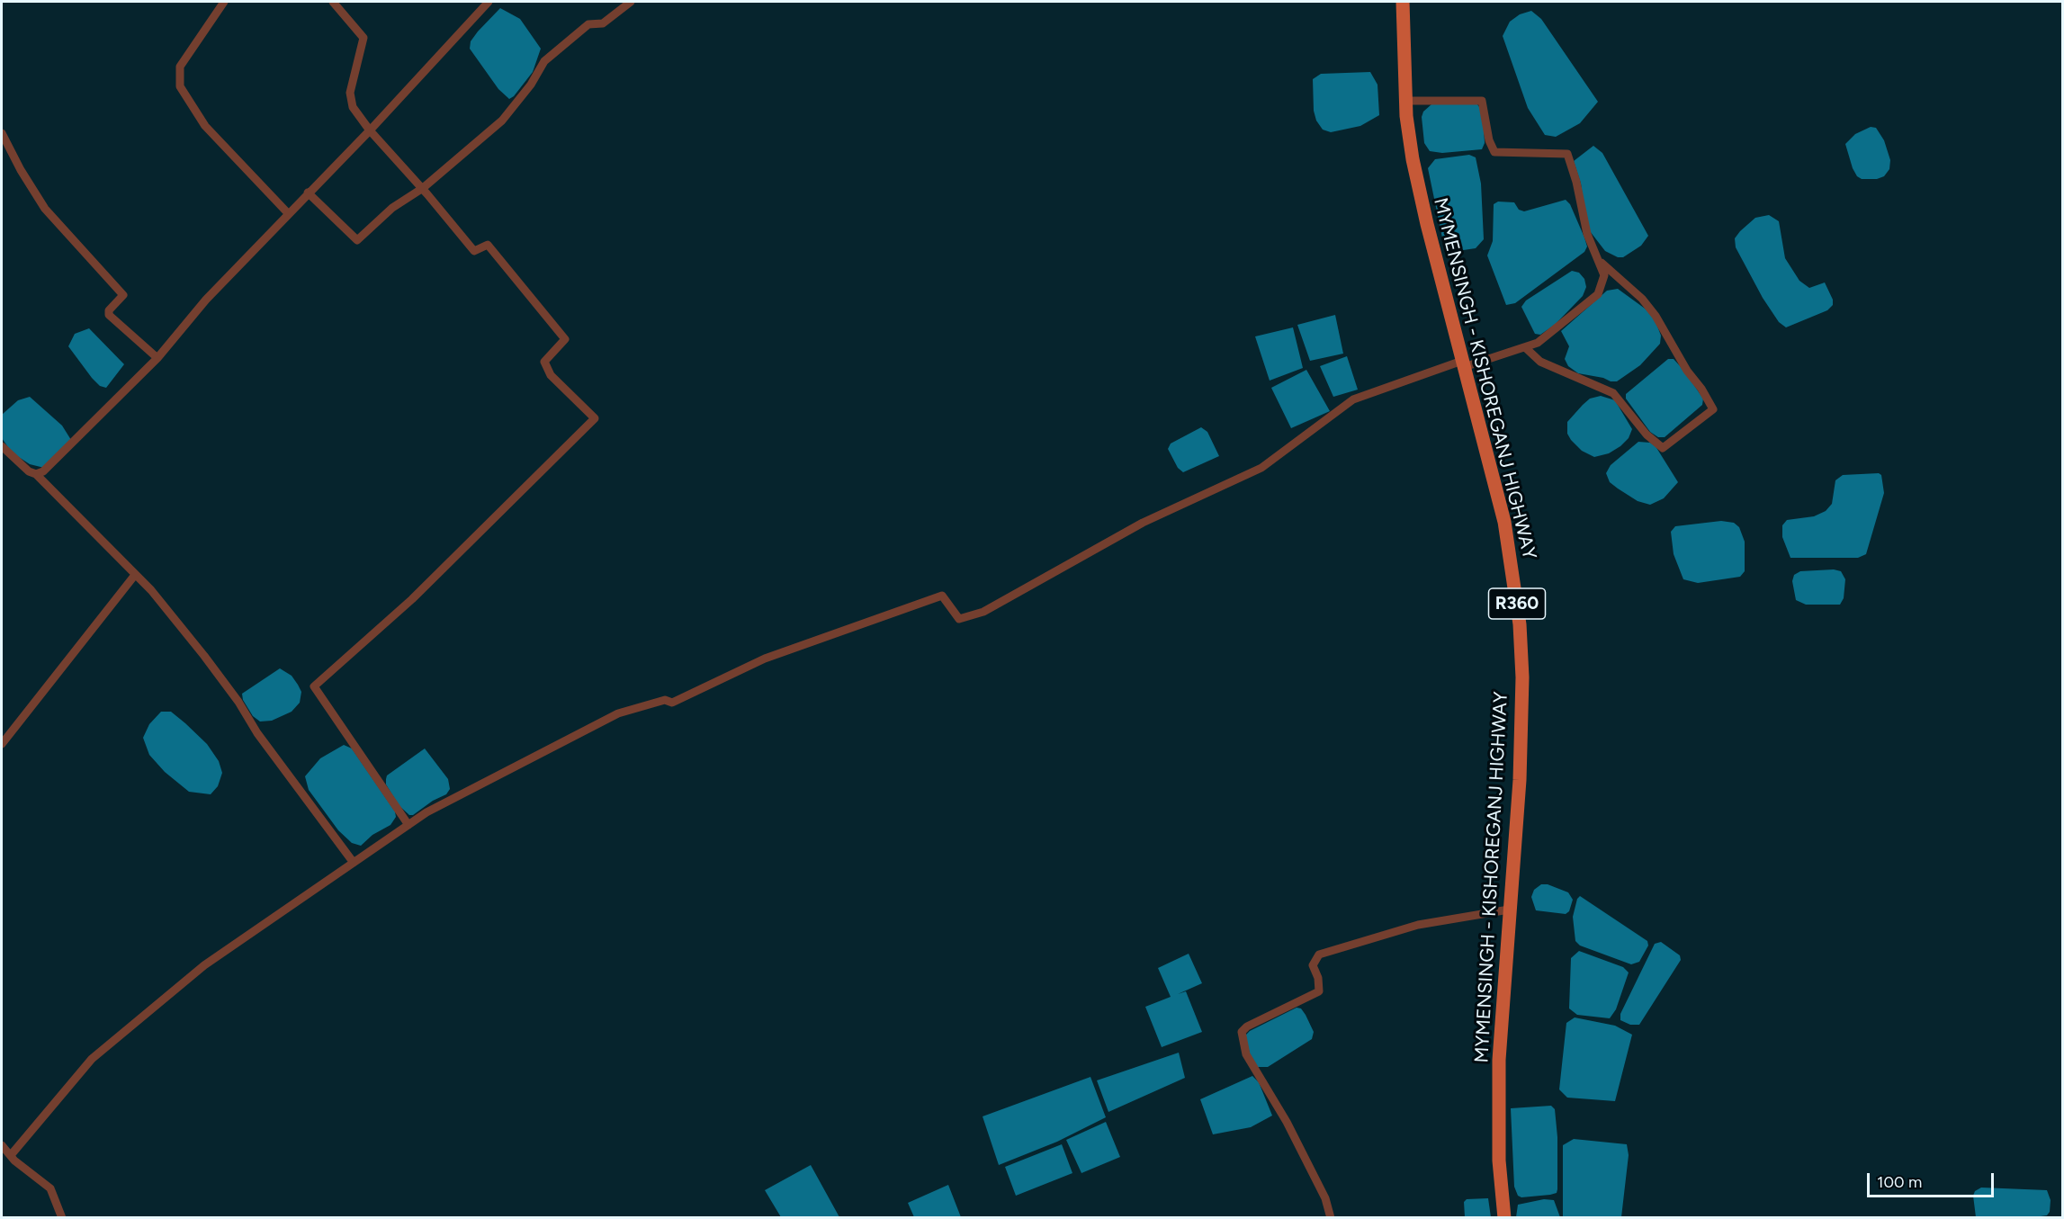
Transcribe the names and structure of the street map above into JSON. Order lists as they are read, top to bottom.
{
  "streets": {
    "main road": ["MYMENSINGH - KISHOREGANJ HIGHWAY", "R360"]
  },
  "scale_bar": "100 m"
}
